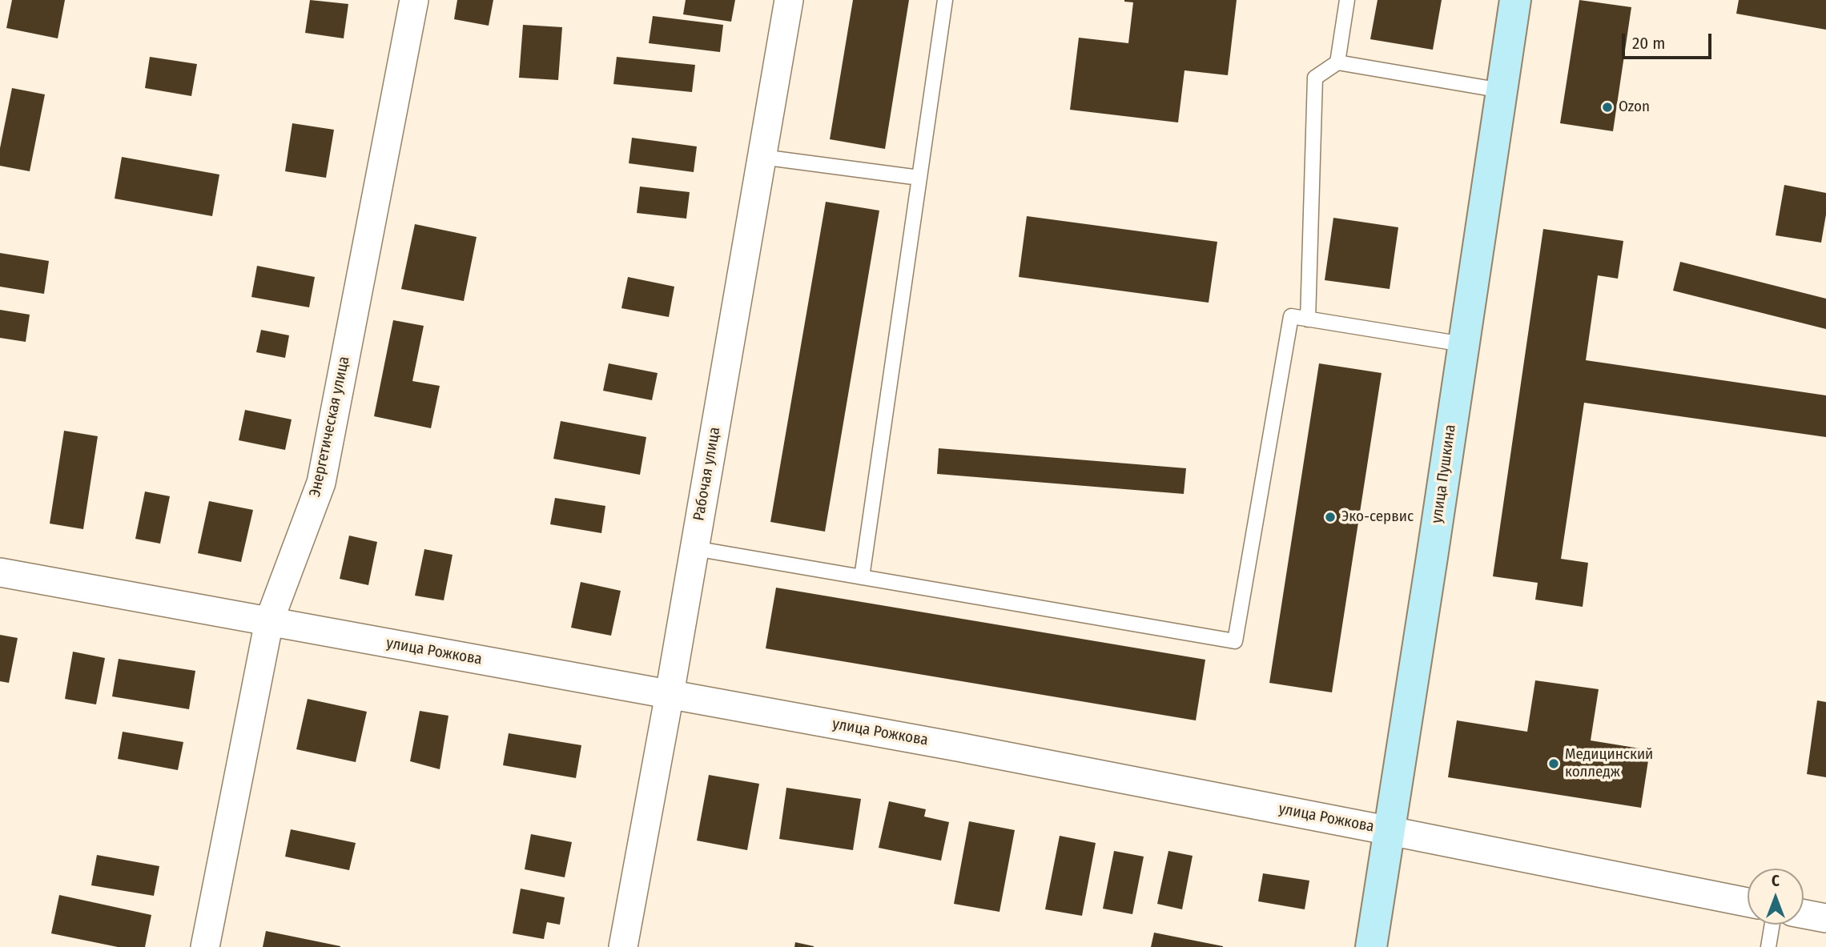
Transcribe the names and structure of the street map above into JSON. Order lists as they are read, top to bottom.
{
  "streets": {
    "main road": ["улица Пушкина"],
    "street": ["Энергетическая улица", "Рабочая улица", "улица Рожкова"]
  },
  "crossings": [
    ["Энергетическая улица", "улица Рожкова"],
    ["Рабочая улица", "улица Рожкова"],
    ["улица Пушкина", "улица Рожкова"]
  ],
  "places": ["Ozon", "Эко-сервис", "Медицинский колледж"],
  "scale_bar": "20 m",
  "north": "top"
}
